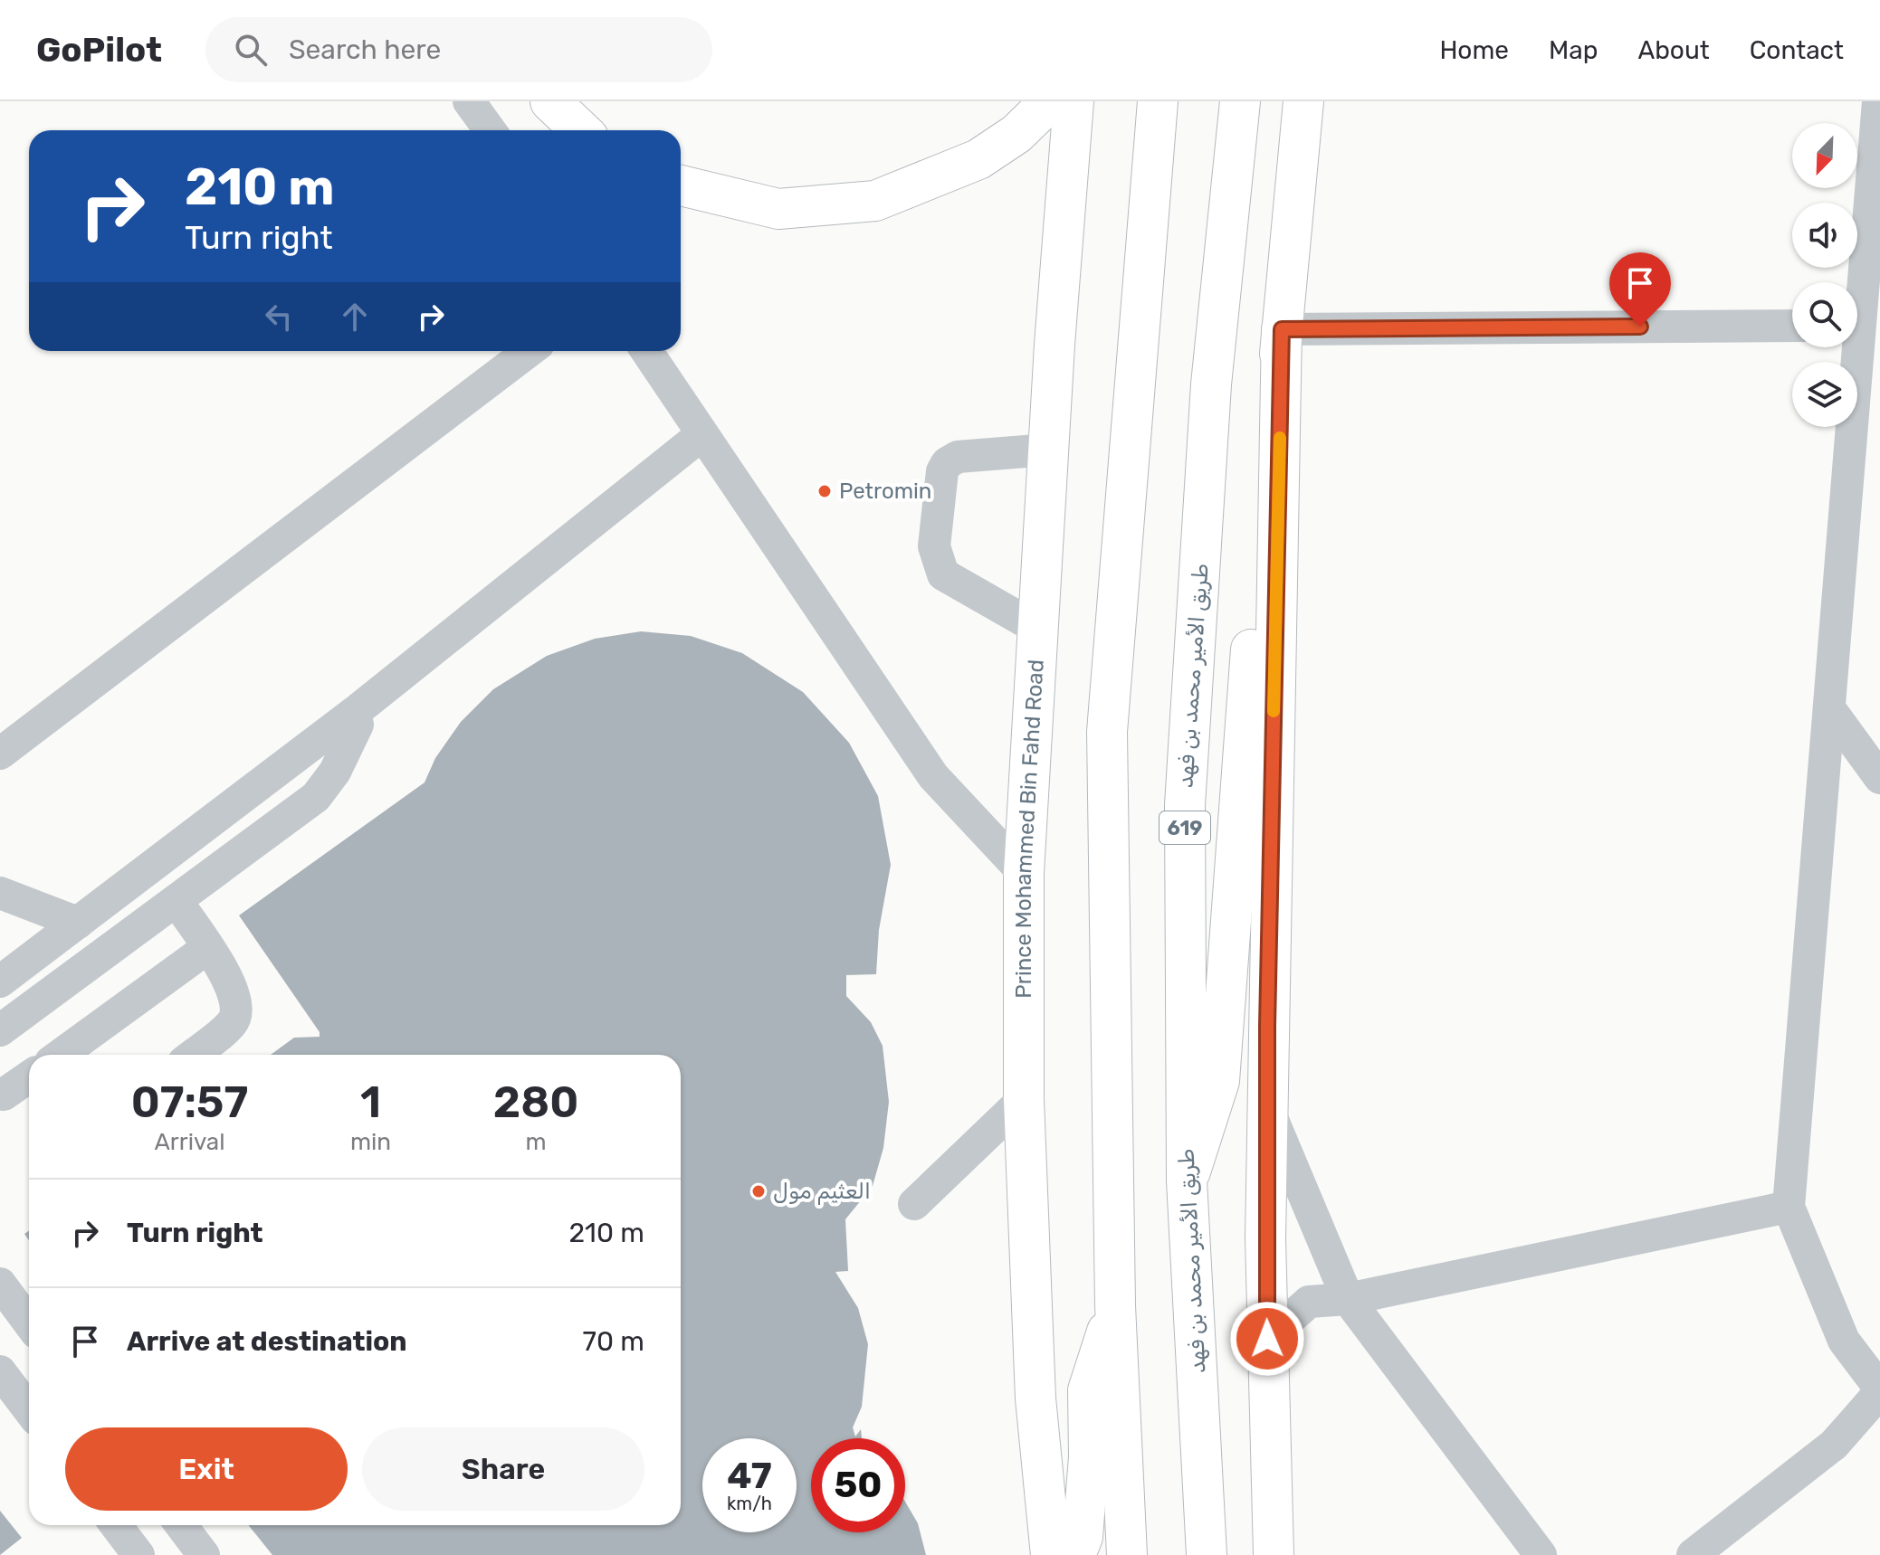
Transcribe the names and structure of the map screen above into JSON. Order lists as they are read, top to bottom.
{
  "streets": {
    "main road": ["طريق الأمير محمد بن فهد", "Prince Mohammed Bin Fahd Road", "619"]
  },
  "places": ["Petromin", "العثيم مول"],
  "north": "bottom left",
  "page": {
    "header": "GoPilot",
    "search": "Search here",
    "nav": [
      "Home",
      "Map",
      "About",
      "Contact"
    ],
    "turn": ["210 m", "Turn right"],
    "eta": [
      "07:57",
      "Arrival",
      "1",
      "min",
      "280",
      "m"
    ],
    "list": [
      {
        "name": "Turn right",
        "value": "210 m"
      },
      {
        "name": "Arrive at destination",
        "value": "70 m"
      }
    ],
    "buttons": ["Exit", "Share"],
    "speed": "47 km/h",
    "limit": "50"
  }
}
